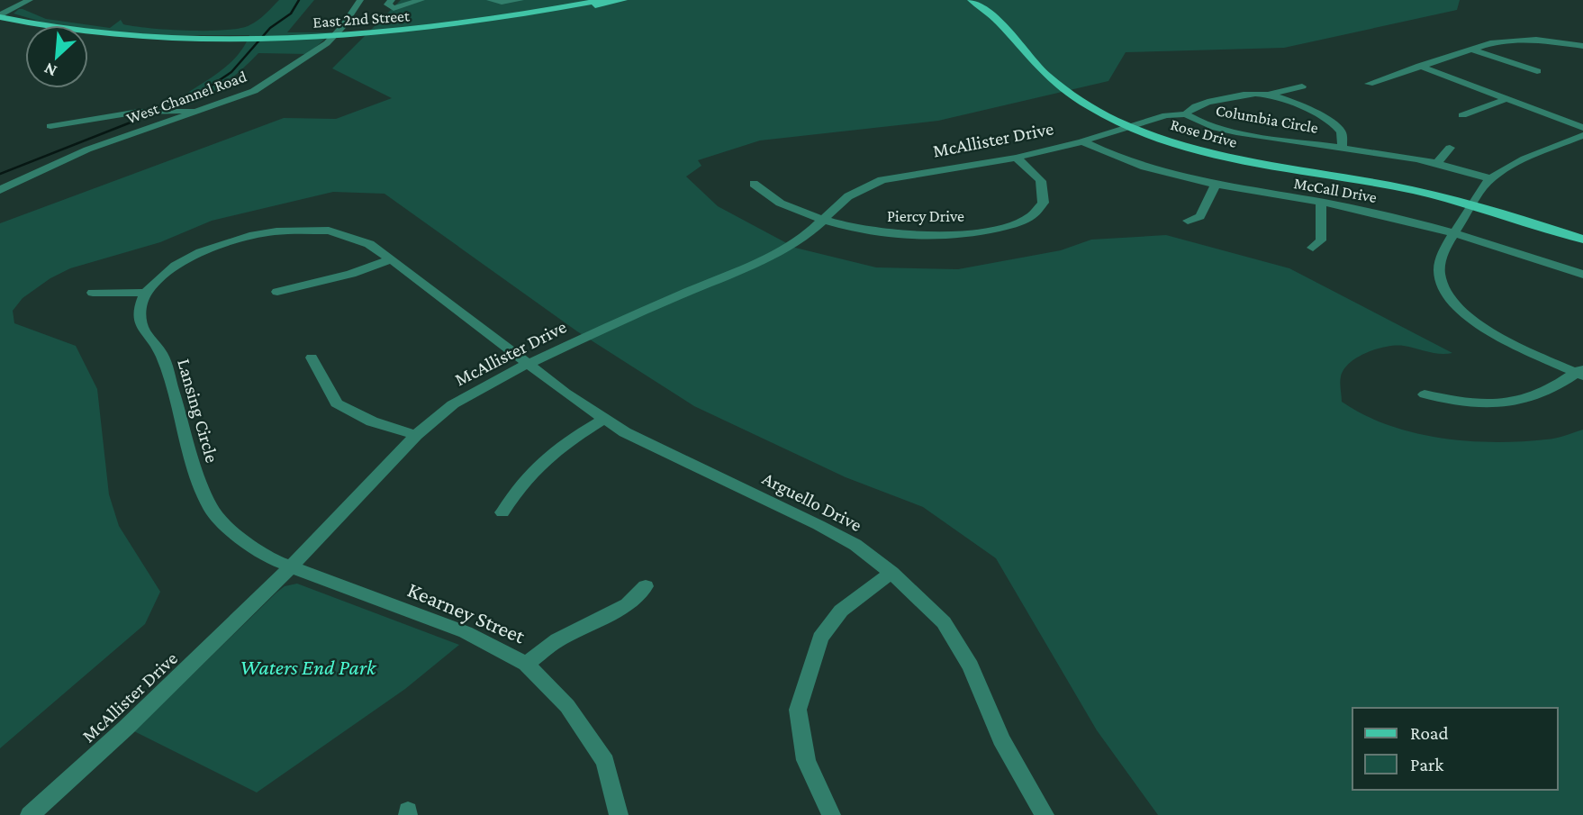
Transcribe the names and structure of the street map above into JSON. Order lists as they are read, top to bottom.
{
  "streets": {
    "main road": ["East 2nd Street", "Rose Drive"],
    "street": [
      "West Channel Road",
      "Columbia Circle",
      "McAllister Drive",
      "McCall Drive",
      "Piercy Drive",
      "Lansing Circle",
      "Arguello Drive",
      "Kearney Street"
    ]
  },
  "crossings": [
    ["Columbia Circle", "McAllister Drive"],
    ["Rose Drive", "McAllister Drive"],
    ["McAllister Drive", "McCall Drive"],
    ["McAllister Drive", "Piercy Drive"],
    ["McAllister Drive", "Lansing Circle"],
    ["McAllister Drive", "Arguello Drive"],
    ["McAllister Drive", "Kearney Street"],
    ["Lansing Circle", "Kearney Street"]
  ],
  "parks": ["Waters End Park"],
  "legend": ["Road", "Park"],
  "north": "bottom left"
}
